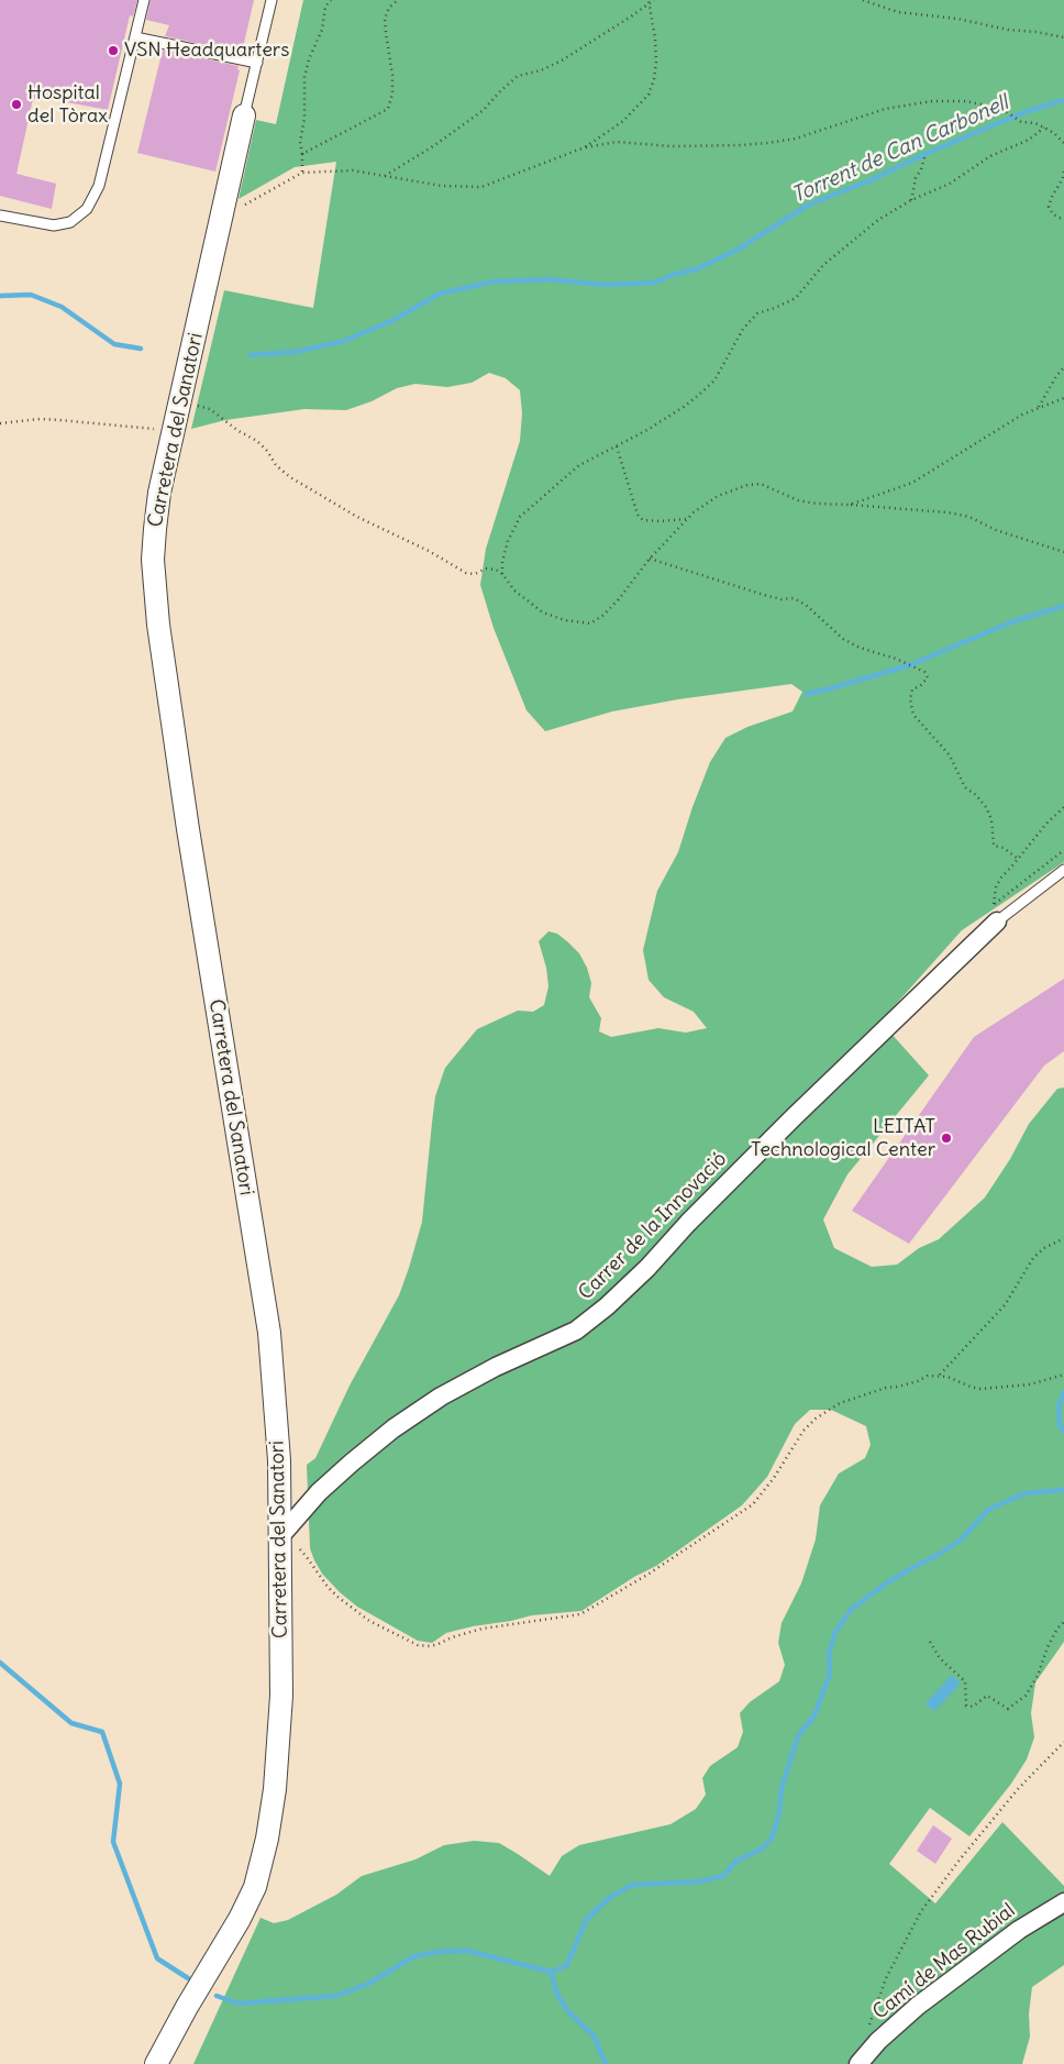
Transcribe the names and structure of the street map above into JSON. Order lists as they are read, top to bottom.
{
  "streets": {
    "street": ["Carretera del Sanatori", "Carrer de la Innovació", "Camí de Mas Rubial"]
  },
  "crossings": [
    ["Carretera del Sanatori", "Carrer de la Innovació"]
  ],
  "water": ["Torrent de Can Carbonell"],
  "places": ["VSN Headquarters", "Hospital del Tòrax", "LEITAT Technological Center"]
}
